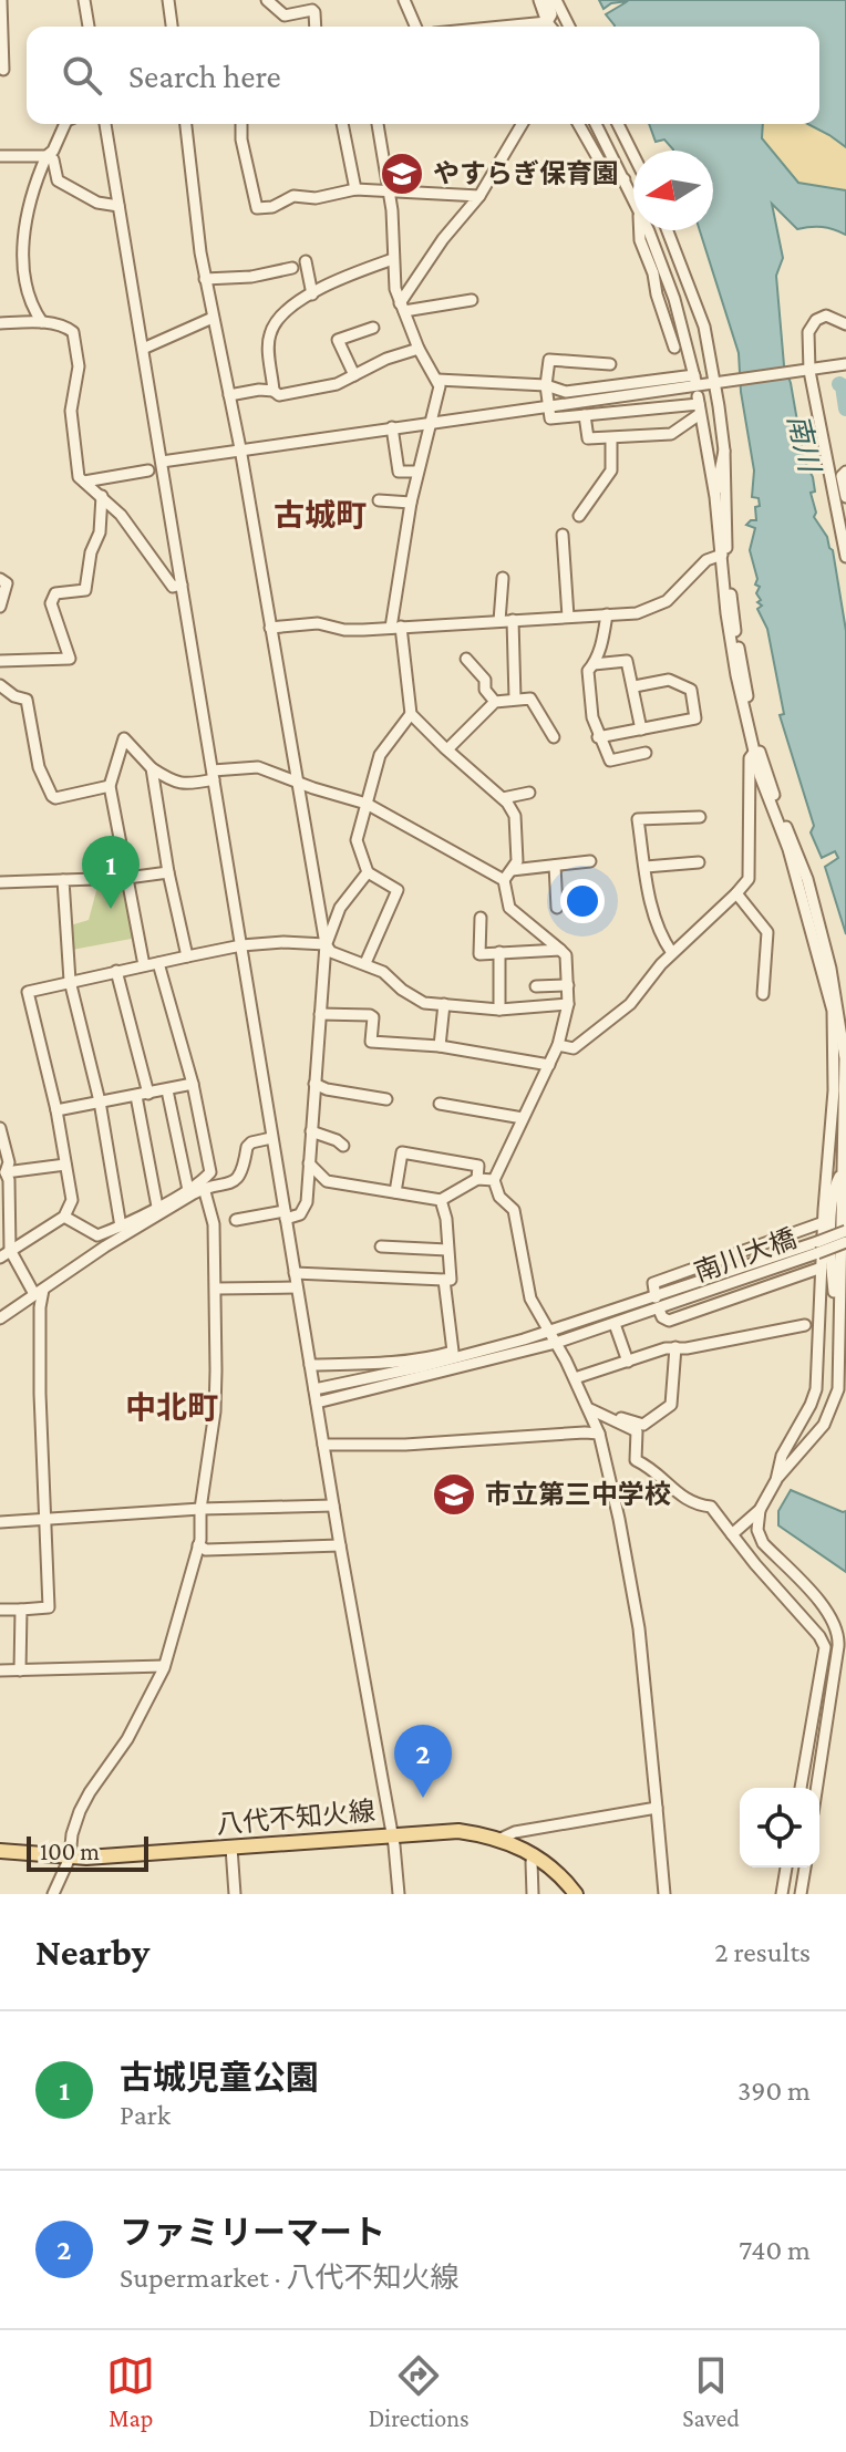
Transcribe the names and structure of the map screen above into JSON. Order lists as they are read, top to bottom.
{
  "streets": {
    "main road": ["八代不知火線"],
    "street": ["南川大橋"]
  },
  "districts": ["古城町", "中北町"],
  "water": ["南川"],
  "places": {
    "school or university": ["やすらぎ保育園", "市立第三中学校"]
  },
  "scale_bar": "100 m",
  "north": "left",
  "page": {
    "search": "Search here",
    "pins": ["1", "2"],
    "scale": "100 m",
    "heading": ["Nearby", "2 results"],
    "list": [
      {
        "mark": "1",
        "name": "古城児童公園",
        "note": "Park",
        "value": "390 m"
      },
      {
        "mark": "2",
        "name": "ファミリーマート",
        "note": "Supermarket · 八代不知火線",
        "value": "740 m"
      }
    ],
    "nav": ["Map", "Directions", "Saved"]
  }
}
